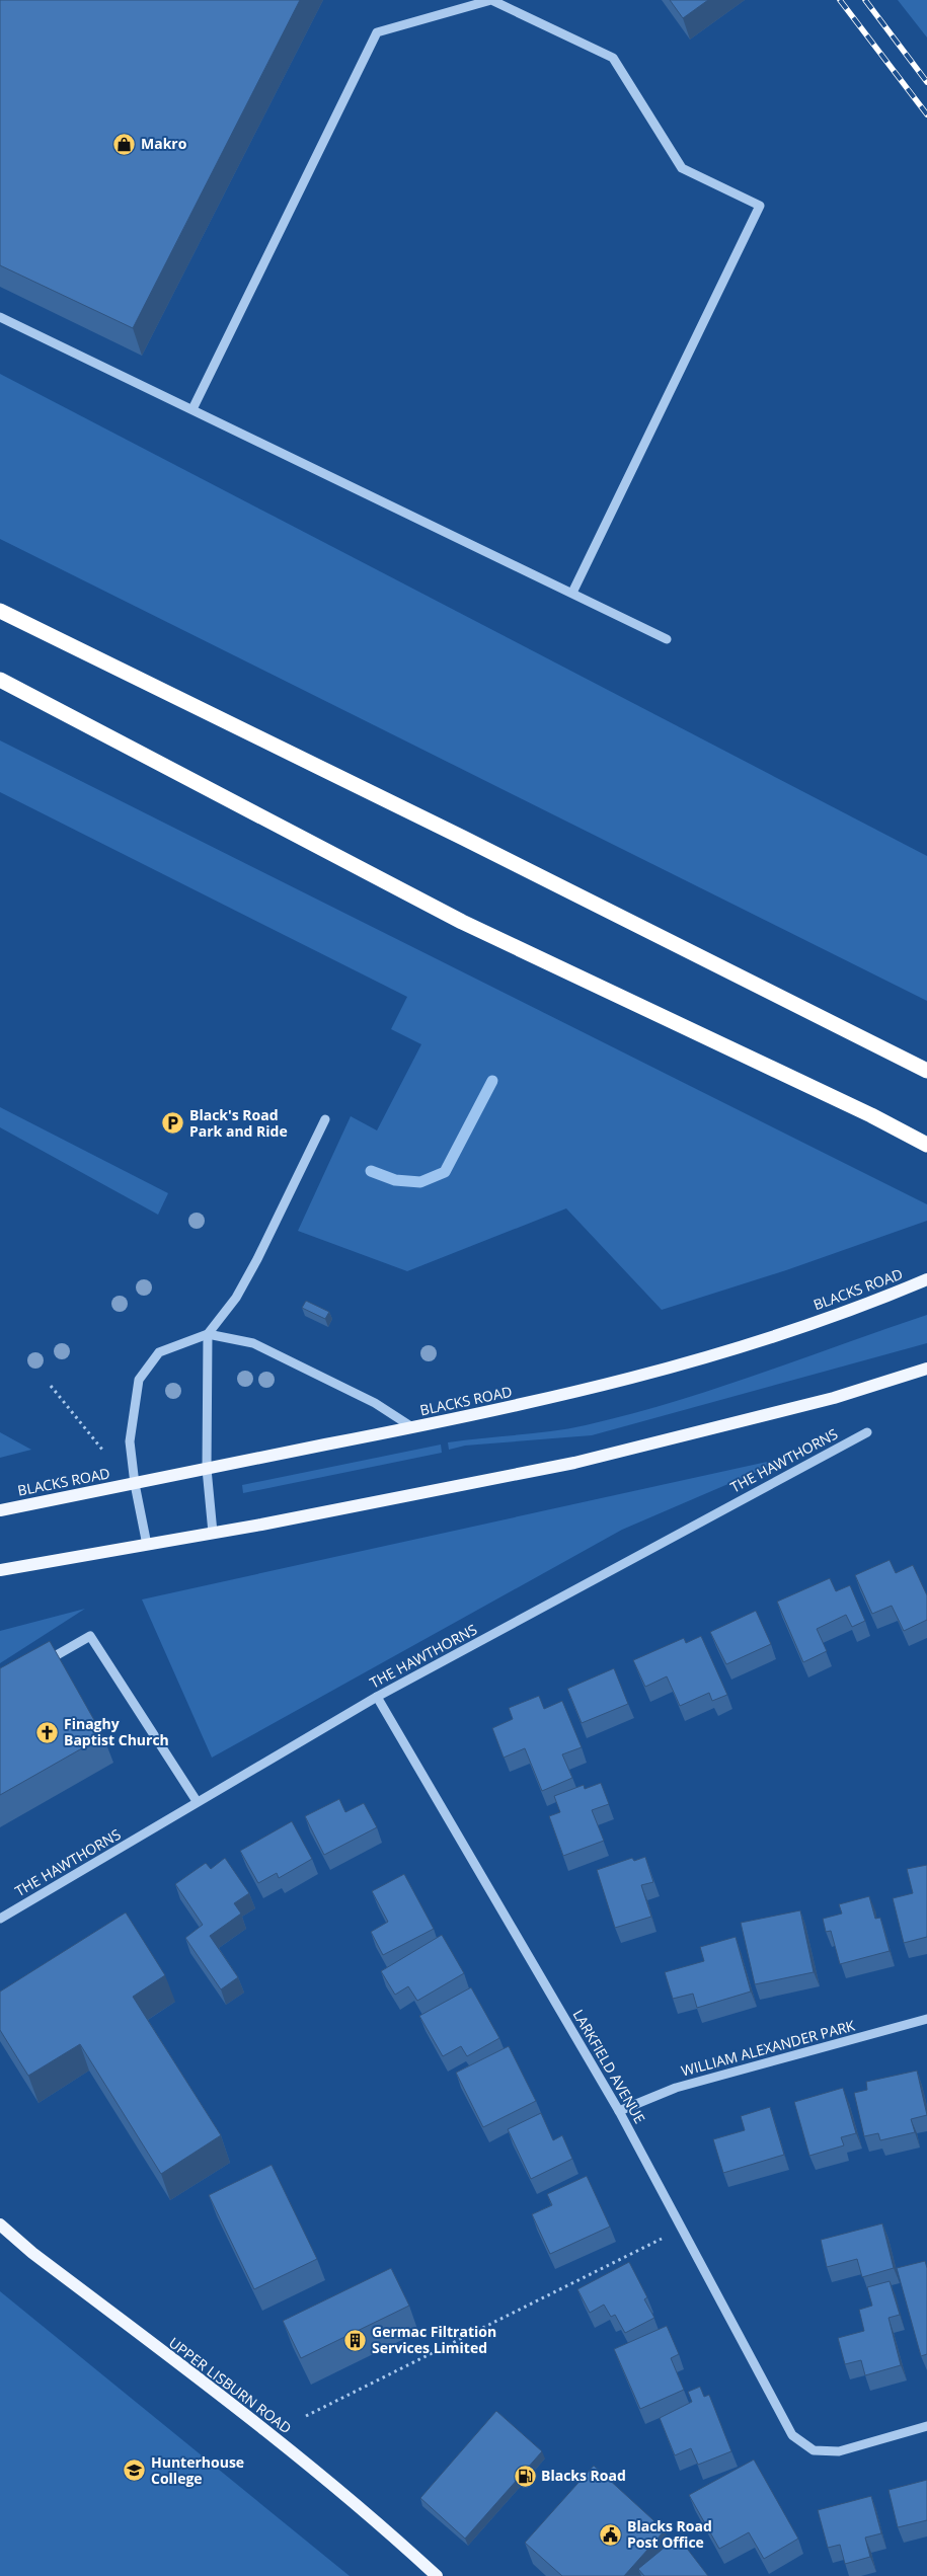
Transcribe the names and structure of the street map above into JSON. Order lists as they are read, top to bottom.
{
  "streets": {
    "main road": ["BLACKS ROAD", "UPPER LISBURN ROAD"],
    "street": ["THE HAWTHORNS", "WILLIAM ALEXANDER PARK", "LARKFIELD AVENUE"]
  },
  "crossings": [
    ["THE HAWTHORNS", "LARKFIELD AVENUE"],
    ["WILLIAM ALEXANDER PARK", "LARKFIELD AVENUE"]
  ],
  "places": {
    "shop": ["Makro"],
    "parking": ["Black's Road Park and Ride"],
    "church": ["Finaghy Baptist Church"],
    "building": ["Germac Filtration Services Limited"],
    "school or university": ["Hunterhouse College"],
    "fuel station": ["Blacks Road"],
    "public building": ["Blacks Road Post Office"]
  }
}
